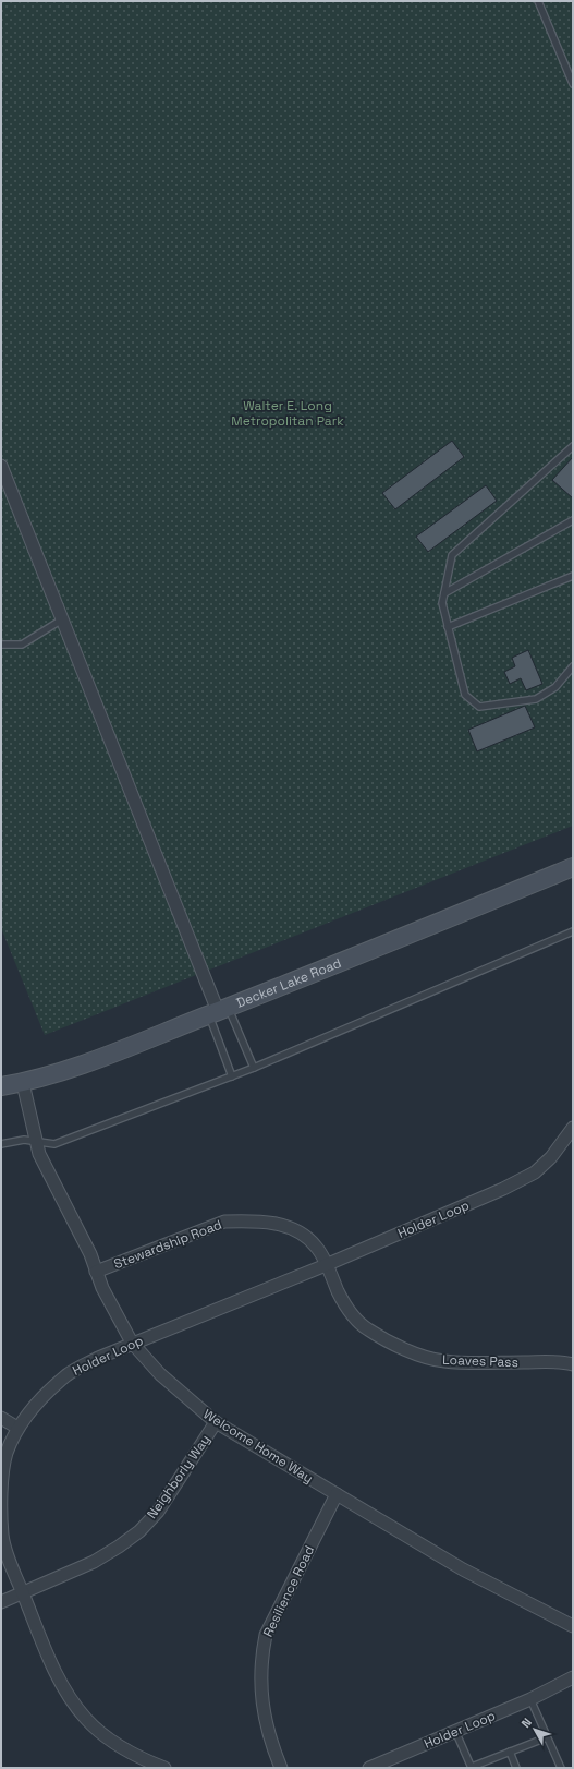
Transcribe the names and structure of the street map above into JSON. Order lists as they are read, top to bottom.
{
  "streets": {
    "main road": ["Decker Lake Road"],
    "street": [
      "Holder Loop",
      "Stewardship Road",
      "Loaves Pass",
      "Welcome Home Way",
      "Neighborly Way",
      "Resilience Road"
    ]
  },
  "crossings": [
    ["Decker Lake Road", "Welcome Home Way"],
    ["Holder Loop", "Stewardship Road"],
    ["Holder Loop", "Loaves Pass"],
    ["Holder Loop", "Welcome Home Way"],
    ["Holder Loop", "Neighborly Way"],
    ["Stewardship Road", "Loaves Pass"],
    ["Stewardship Road", "Welcome Home Way"],
    ["Welcome Home Way", "Neighborly Way"],
    ["Welcome Home Way", "Resilience Road"]
  ],
  "parks": ["Walter E. Long Metropolitan Park"],
  "north": "top left"
}
